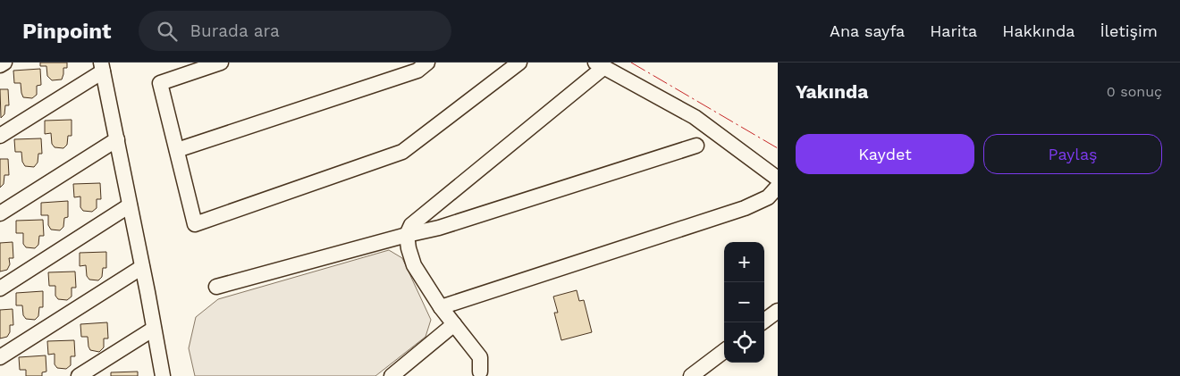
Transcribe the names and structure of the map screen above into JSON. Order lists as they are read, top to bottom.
{
  "page": {
    "header": "Pinpoint",
    "search": "Burada ara",
    "nav": [
      "Ana sayfa",
      "Harita",
      "Hakkında",
      "İletişim"
    ],
    "heading": ["Yakında", "0 sonuç"],
    "buttons": ["Kaydet", "Paylaş"],
    "map_buttons": ["+", "−"]
  }
}
